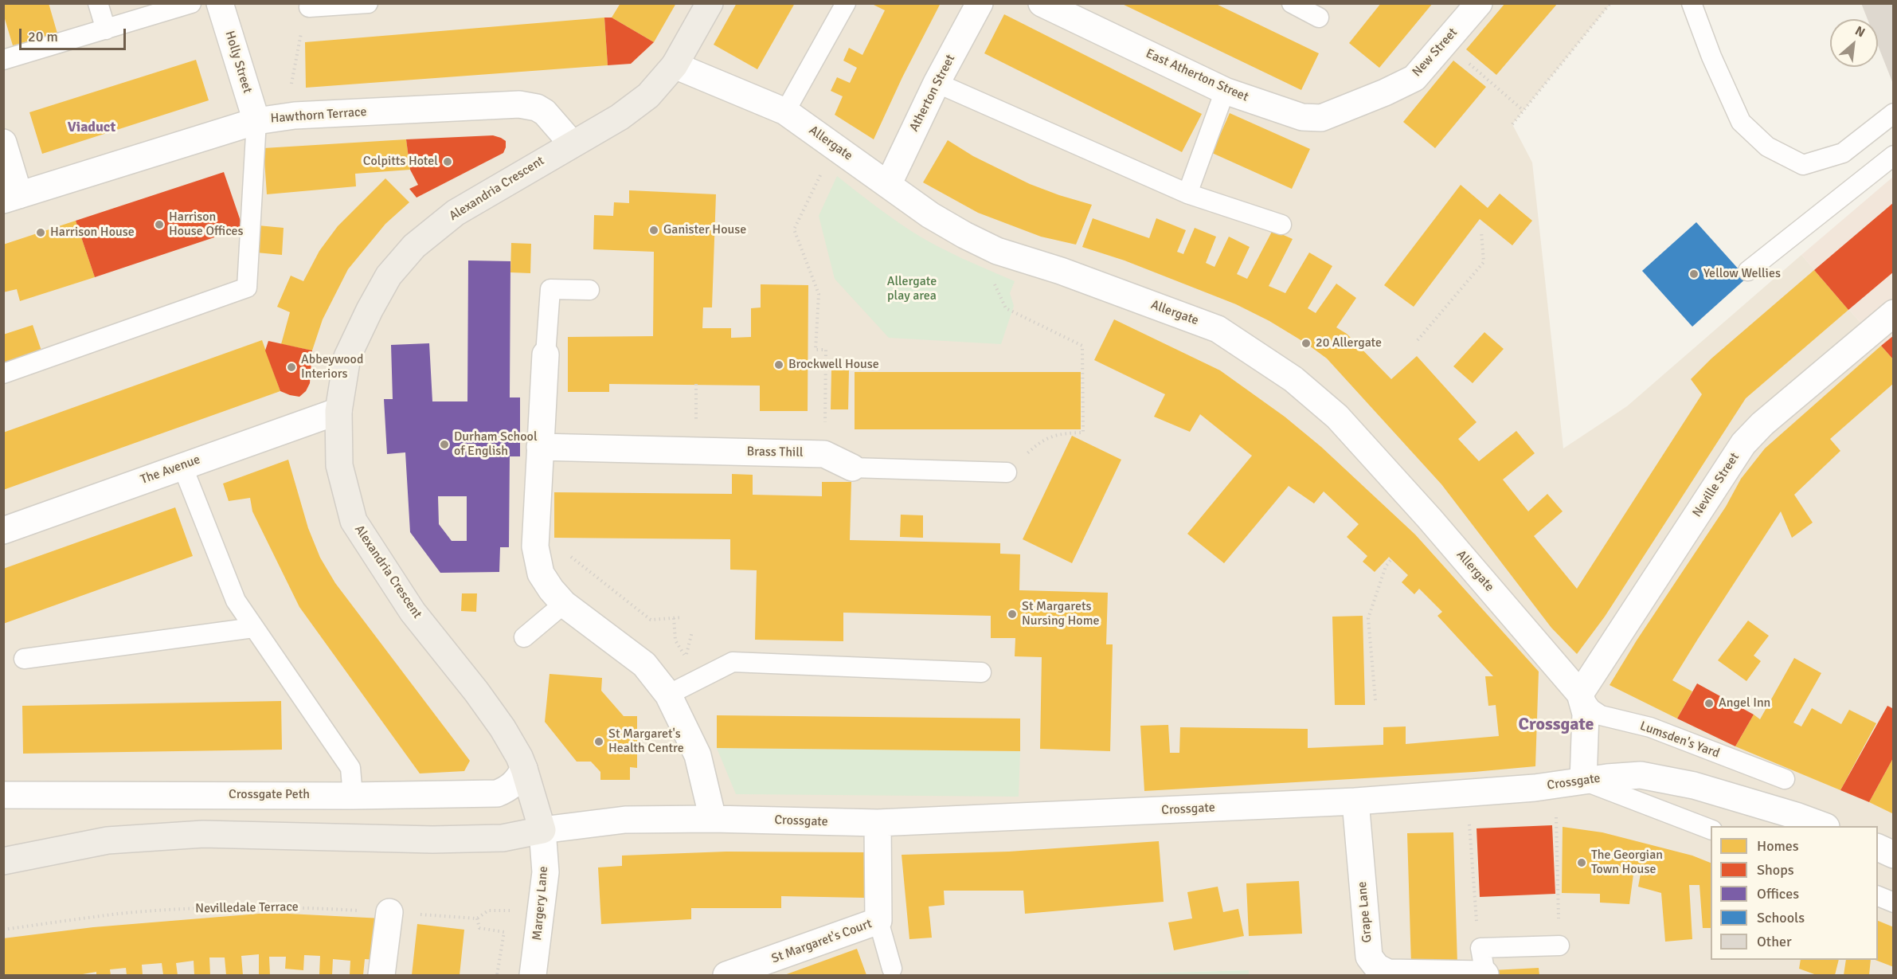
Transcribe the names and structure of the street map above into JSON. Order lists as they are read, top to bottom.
{
  "streets": {
    "highway": ["Alexandria Crescent"],
    "street": [
      "New Street",
      "Holly Street",
      "East Atherton Street",
      "Atherton Street",
      "Hawthorn Terrace",
      "Allergate",
      "Brass Thill",
      "The Avenue",
      "Neville Street",
      "Crossgate",
      "Crossgate Peth",
      "Margery Lane",
      "Grape Lane",
      "St Margaret's Court"
    ],
    "lane": ["Lumsden's Yard"],
    "path": ["Nevilledale Terrace"]
  },
  "crossings": [
    ["New Street", "East Atherton Street"],
    ["Holly Street", "Hawthorn Terrace"],
    ["Atherton Street", "Allergate"],
    ["Hawthorn Terrace", "Alexandria Crescent"],
    ["Allergate", "Alexandria Crescent"],
    ["Allergate", "Neville Street"],
    ["Allergate", "Lumsden's Yard"],
    ["Alexandria Crescent", "The Avenue"],
    ["Alexandria Crescent", "Crossgate"],
    ["Alexandria Crescent", "Crossgate Peth"],
    ["Alexandria Crescent", "Margery Lane"],
    ["Neville Street", "Lumsden's Yard"],
    ["Crossgate", "Margery Lane"],
    ["Crossgate", "Grape Lane"],
    ["Crossgate", "St Margaret's Court"]
  ],
  "districts": ["Viaduct", "Crossgate"],
  "parks": ["Allergate play area"],
  "places": [
    "Colpitts Hotel",
    "Harrison House Offices",
    "Ganister House",
    "Harrison House",
    "Yellow Wellies",
    "20 Allergate",
    "Brockwell House",
    "Abbeywood Interiors",
    "Durham School of English",
    "St Margarets Nursing Home",
    "Angel Inn",
    "St Margaret's Health Centre",
    "The Georgian Town House"
  ],
  "legend": [
    "Homes",
    "Shops",
    "Offices",
    "Schools",
    "Other"
  ],
  "scale_bar": "20 m",
  "north": "top right"
}
